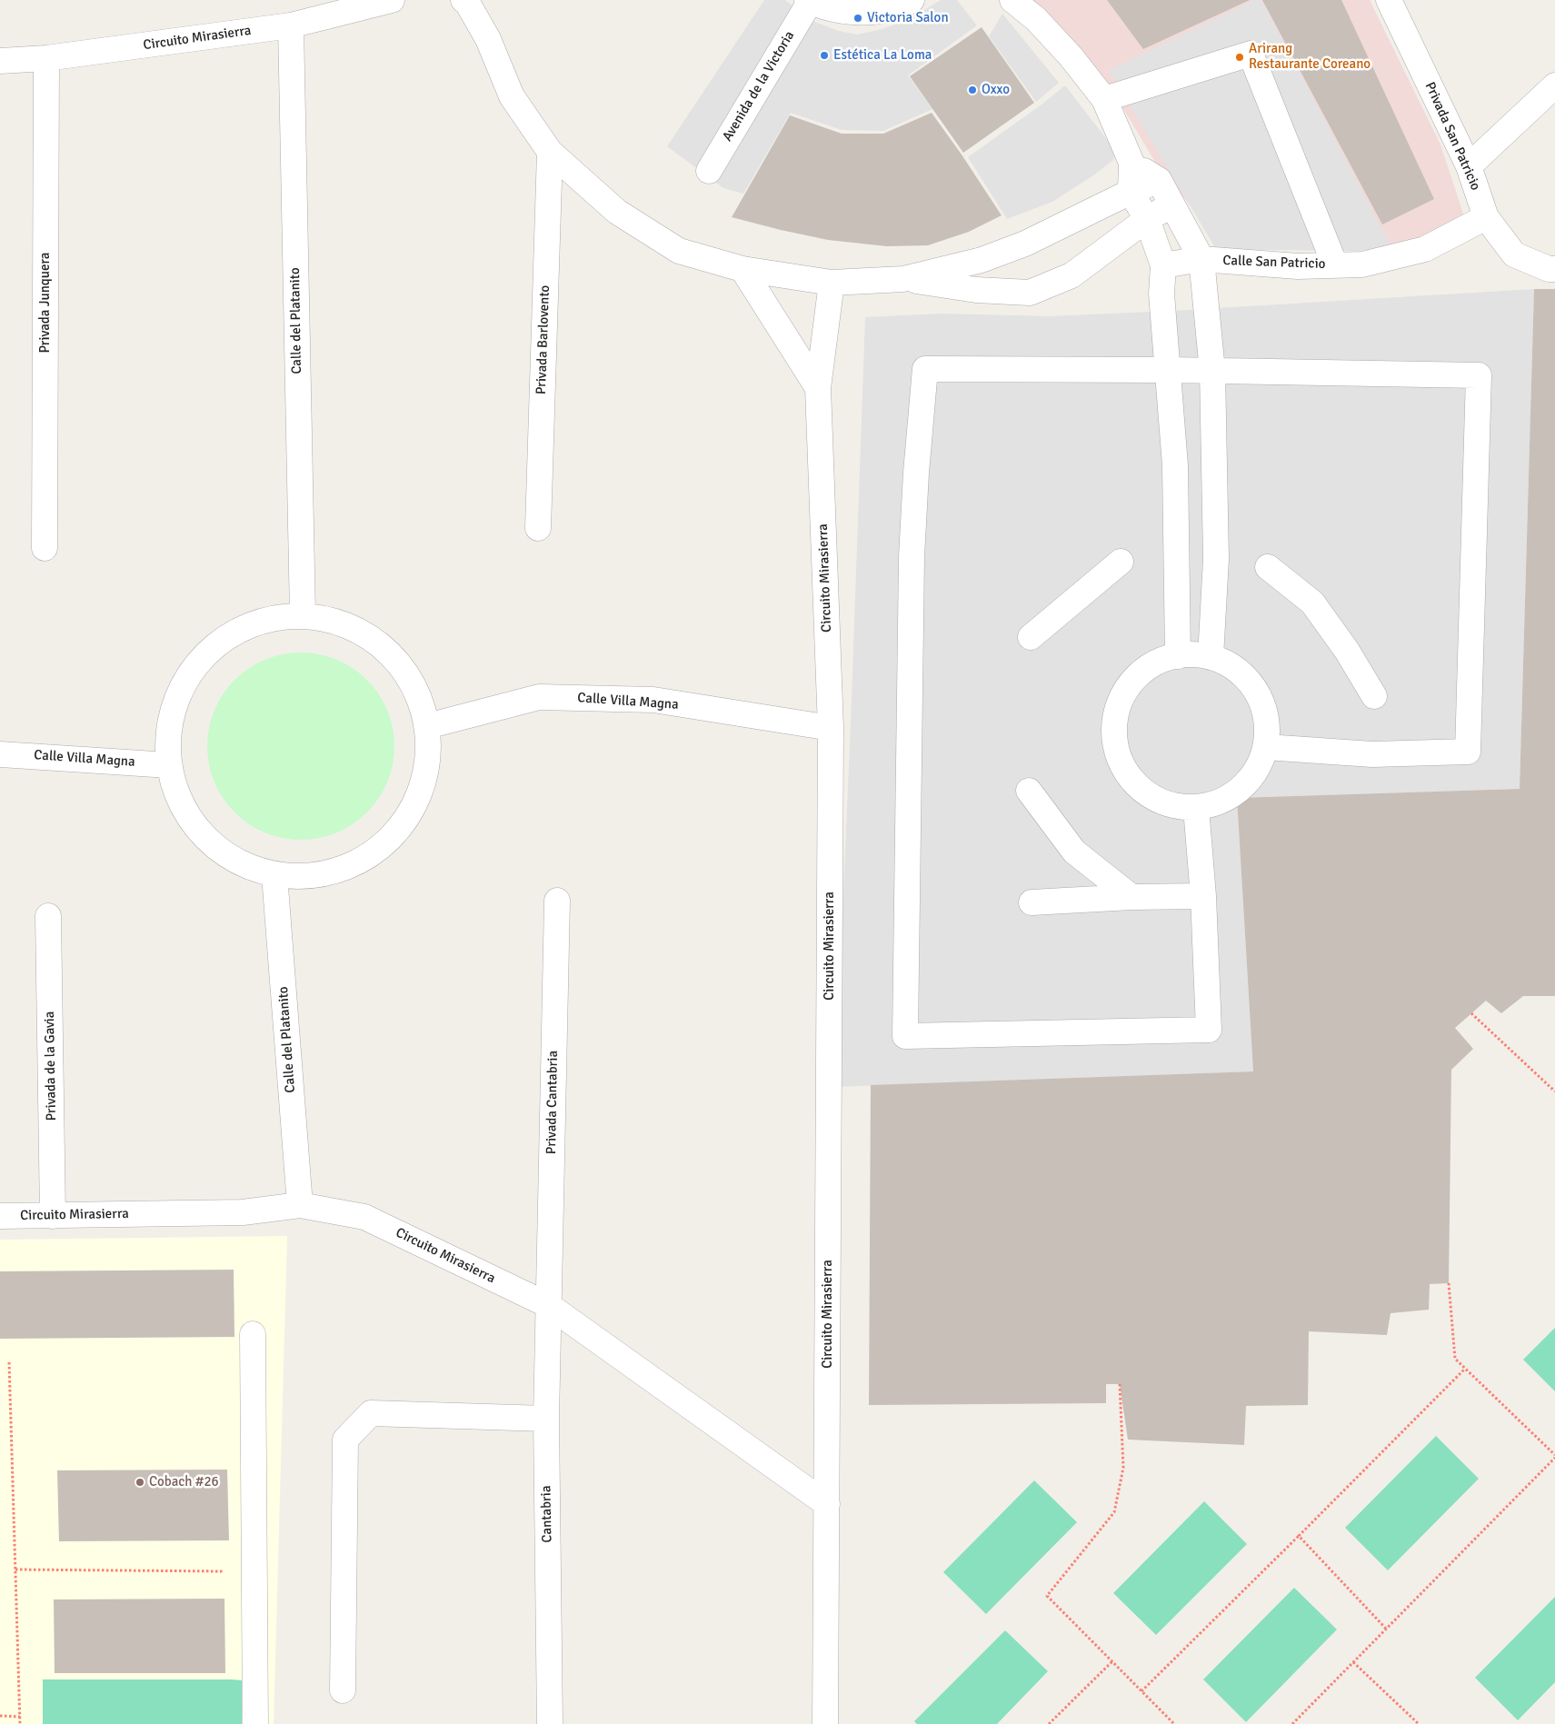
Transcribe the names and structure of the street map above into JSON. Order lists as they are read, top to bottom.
{
  "streets": {
    "street": [
      "Circuito Mirasierra",
      "Avenida de la Victoria",
      "Privada San Patricio",
      "Calle San Patricio",
      "Privada Junquera",
      "Calle del Platanito",
      "Privada Barlovento",
      "Calle Villa Magna",
      "Privada de la Gavia",
      "Privada Cantabria",
      "Cantabria"
    ]
  },
  "crossings": [
    ["Circuito Mirasierra", "Privada Junquera"],
    ["Circuito Mirasierra", "Calle del Platanito"],
    ["Circuito Mirasierra", "Calle Villa Magna"],
    ["Circuito Mirasierra", "Privada de la Gavia"],
    ["Circuito Mirasierra", "Privada Cantabria"],
    ["Circuito Mirasierra", "Cantabria"],
    ["Privada San Patricio", "Calle San Patricio"],
    ["Privada Cantabria", "Cantabria"]
  ],
  "places": [
    "Victoria Salon",
    "Estética La Loma",
    "Arirang Restaurante Coreano",
    "Oxxo",
    "Cobach #26"
  ]
}
